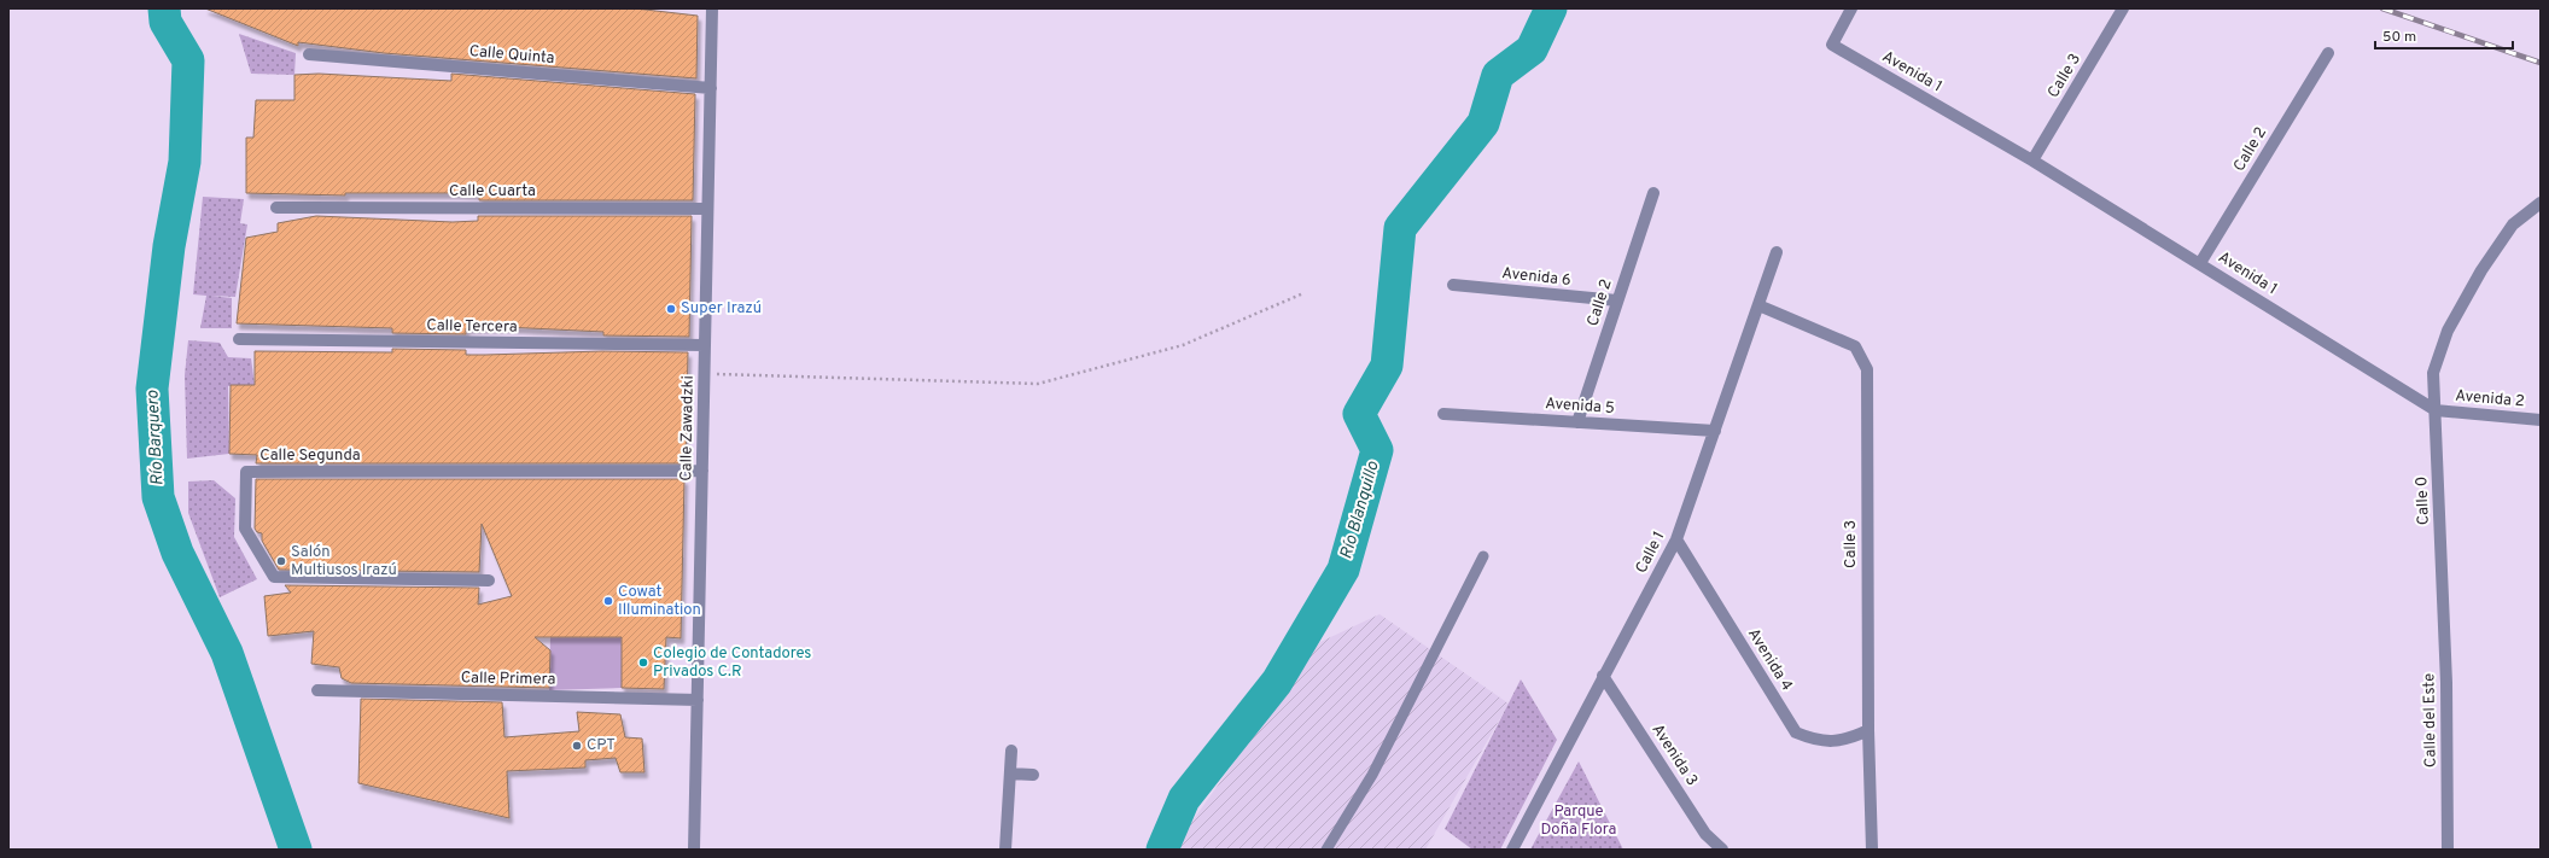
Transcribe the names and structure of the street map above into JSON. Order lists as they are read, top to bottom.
{
  "streets": {
    "street": [
      "Calle Quinta",
      "Avenida 1",
      "Calle 3",
      "Calle 2",
      "Calle Cuarta",
      "Avenida 6",
      "Calle Tercera",
      "Avenida 2",
      "Avenida 5",
      "Calle Zawadzki",
      "Calle Segunda",
      "Calle 0",
      "Calle 1",
      "Avenida 4",
      "Calle Primera",
      "Calle del Este",
      "Avenida 3"
    ]
  },
  "crossings": [
    ["Calle Quinta", "Calle Zawadzki"],
    ["Avenida 1", "Calle 3"],
    ["Avenida 1", "Calle 2"],
    ["Avenida 1", "Avenida 2"],
    ["Avenida 1", "Calle 0"],
    ["Calle 3", "Calle 1"],
    ["Calle 3", "Avenida 4"],
    ["Calle 2", "Avenida 6"],
    ["Calle 2", "Avenida 5"],
    ["Calle Cuarta", "Calle Zawadzki"],
    ["Calle Tercera", "Calle Zawadzki"],
    ["Avenida 2", "Calle 0"],
    ["Avenida 5", "Calle 1"],
    ["Calle Zawadzki", "Calle Segunda"],
    ["Calle Zawadzki", "Calle Primera"],
    ["Calle 0", "Calle del Este"],
    ["Calle 1", "Avenida 4"],
    ["Calle 1", "Avenida 3"]
  ],
  "water": ["Río Barquero", "Río Blanquillo"],
  "parks": ["Parque Doña Flora"],
  "places": [
    "Super Irazú",
    "Salón Multiusos Irazú",
    "Cowat Illumination",
    "Colegio de Contadores Privados C.R",
    "CPT"
  ],
  "scale_bar": "50 m"
}
